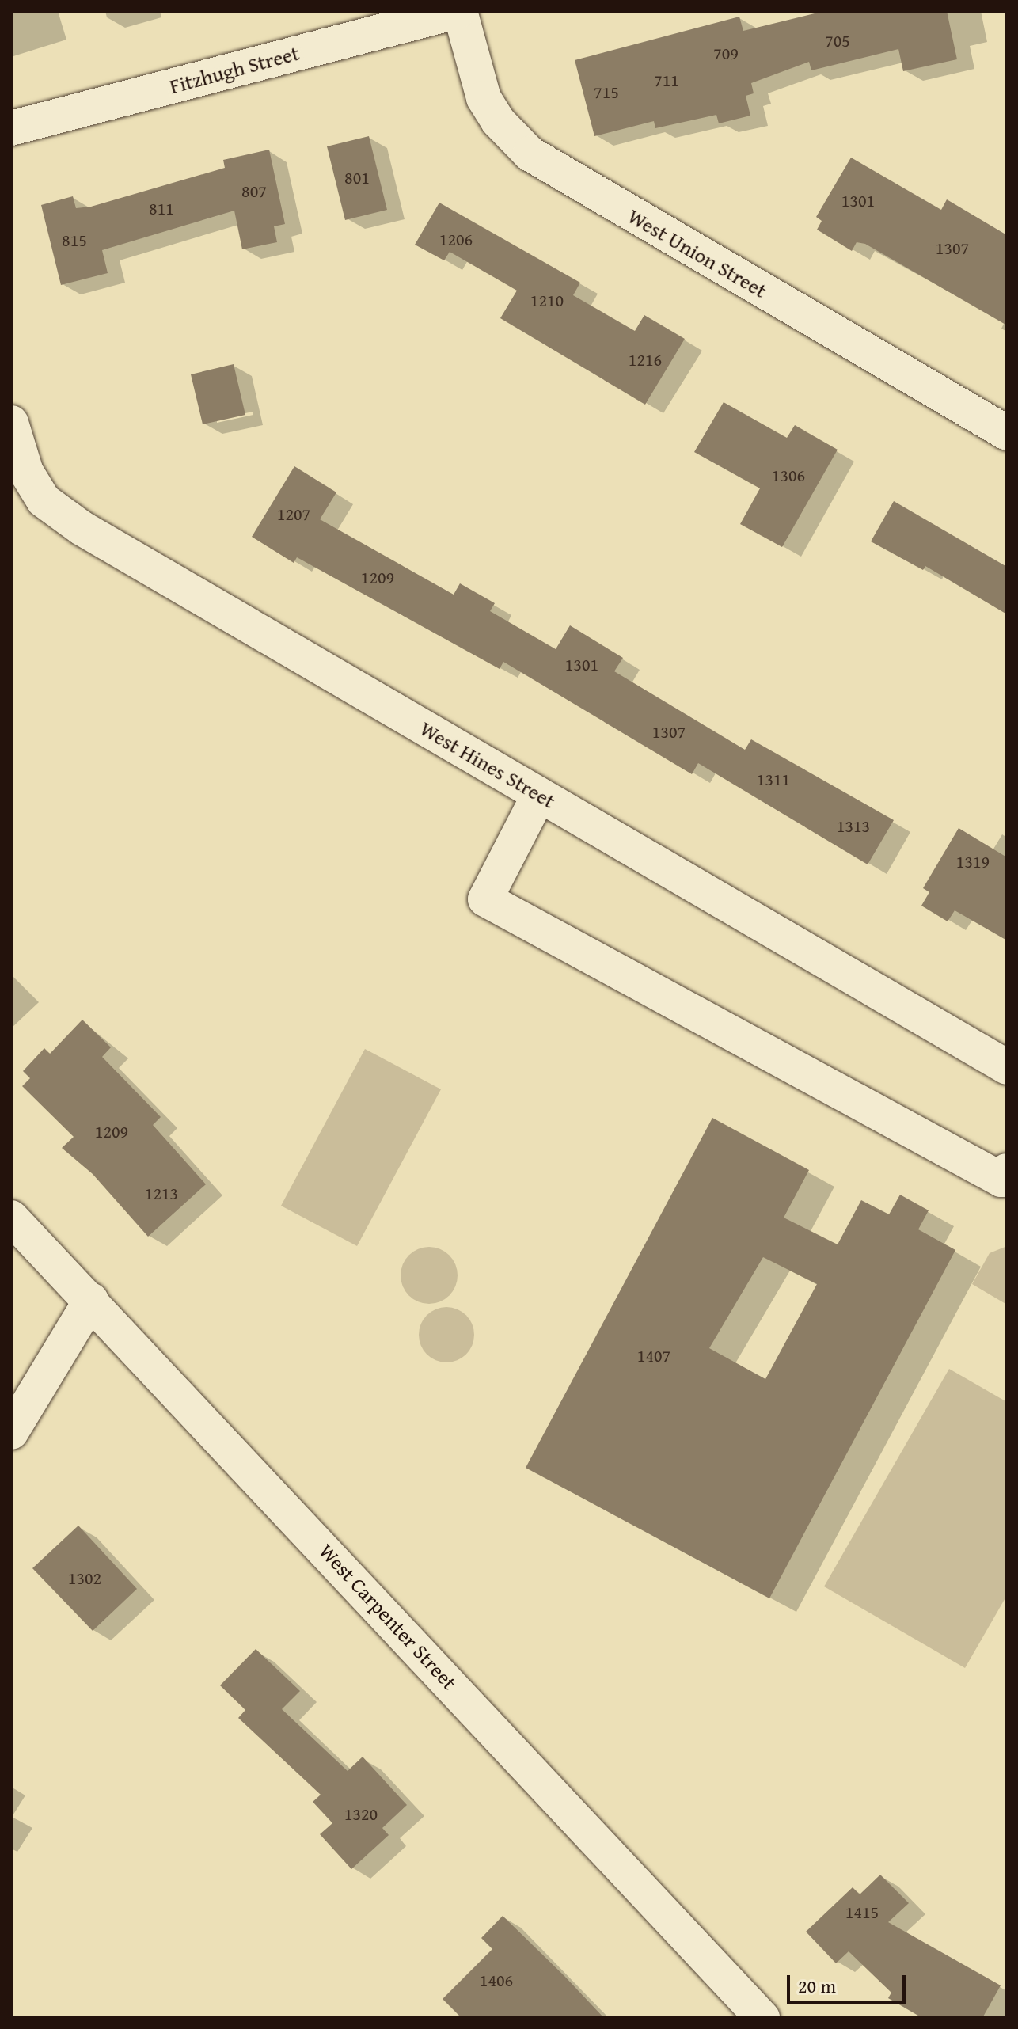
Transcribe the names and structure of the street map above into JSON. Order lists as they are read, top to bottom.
{
  "streets": {
    "street": [
      "Fitzhugh Street",
      "West Union Street",
      "West Hines Street",
      "West Carpenter Street"
    ]
  },
  "crossings": [
    ["Fitzhugh Street", "West Union Street"]
  ],
  "house_numbers": [
    "705",
    "709",
    "711",
    "715",
    "801",
    "807",
    "1301",
    "811",
    "1206",
    "815",
    "1307",
    "1210",
    "1216",
    "1306",
    "1207",
    "1209",
    "1301",
    "1307",
    "1311",
    "1313",
    "1319",
    "1209",
    "1213",
    "1407",
    "1302",
    "1320",
    "1415",
    "1406"
  ],
  "scale_bar": "20 m"
}
